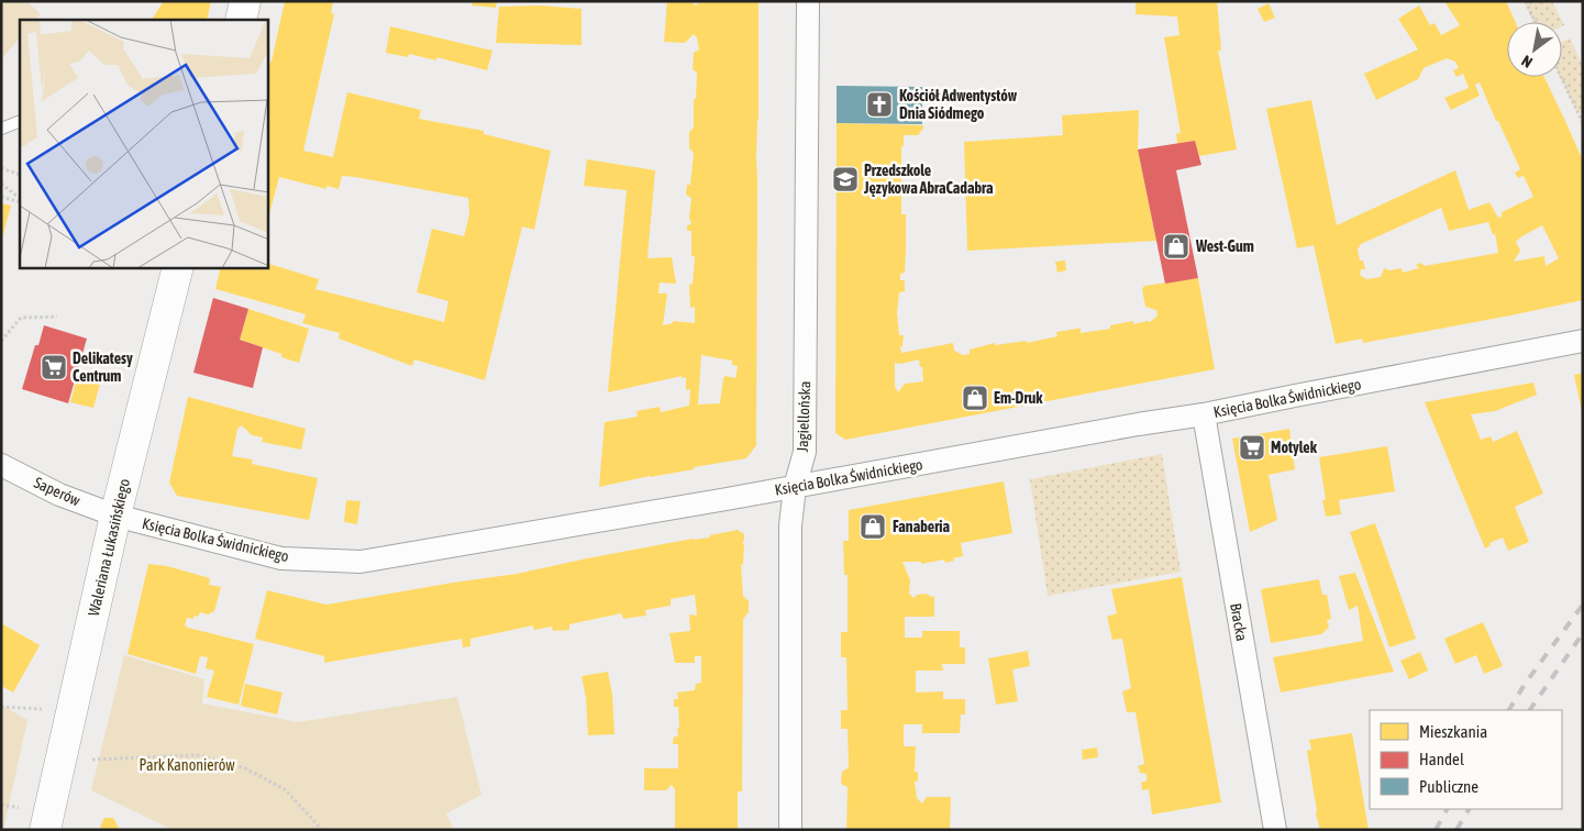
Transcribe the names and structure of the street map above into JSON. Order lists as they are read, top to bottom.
{
  "streets": {
    "street": [
      "Księcia Bolka Świdnickiego",
      "Jagiellońska",
      "Saperów",
      "Waleriana Łukasińskiego",
      "Bracka"
    ]
  },
  "crossings": [
    ["Księcia Bolka Świdnickiego", "Jagiellońska"],
    ["Księcia Bolka Świdnickiego", "Saperów"],
    ["Księcia Bolka Świdnickiego", "Waleriana Łukasińskiego"],
    ["Księcia Bolka Świdnickiego", "Bracka"],
    ["Saperów", "Waleriana Łukasińskiego"]
  ],
  "parks": ["Park Kanonierów"],
  "places": {
    "church": ["Kościół Adwentystów Dnia Siódmego"],
    "school or university": ["Przedszkole Językowa AbraCadabra"],
    "shop": ["West-Gum", "Em-Druk", "Fanaberia"],
    "supermarket": ["Delikatesy Centrum", "Motylek"]
  },
  "legend": ["Mieszkania", "Handel", "Publiczne"],
  "north": "bottom left"
}
